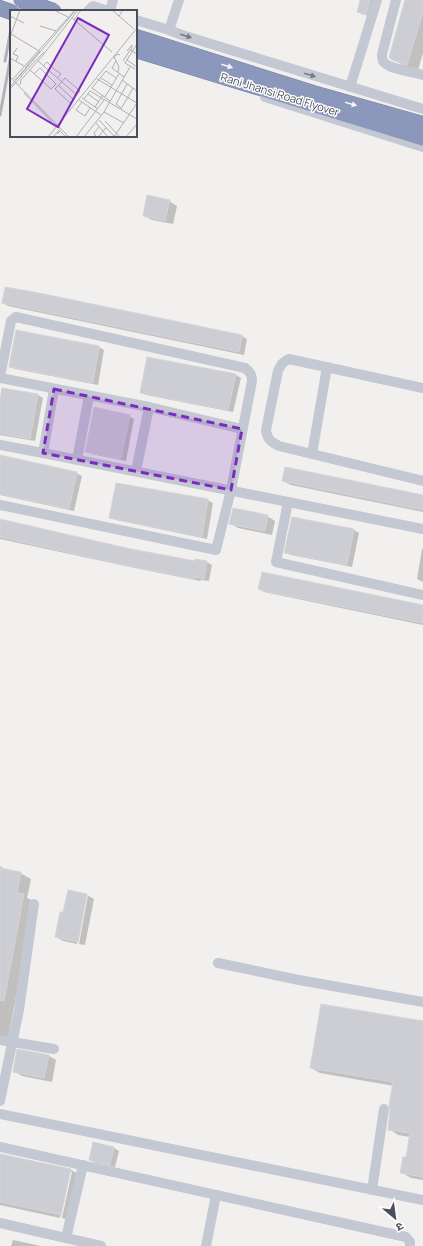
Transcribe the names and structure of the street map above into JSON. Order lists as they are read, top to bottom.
{
  "streets": {
    "highway": ["Rani Jhansi Road Flyover"]
  },
  "north": "bottom right"
}
